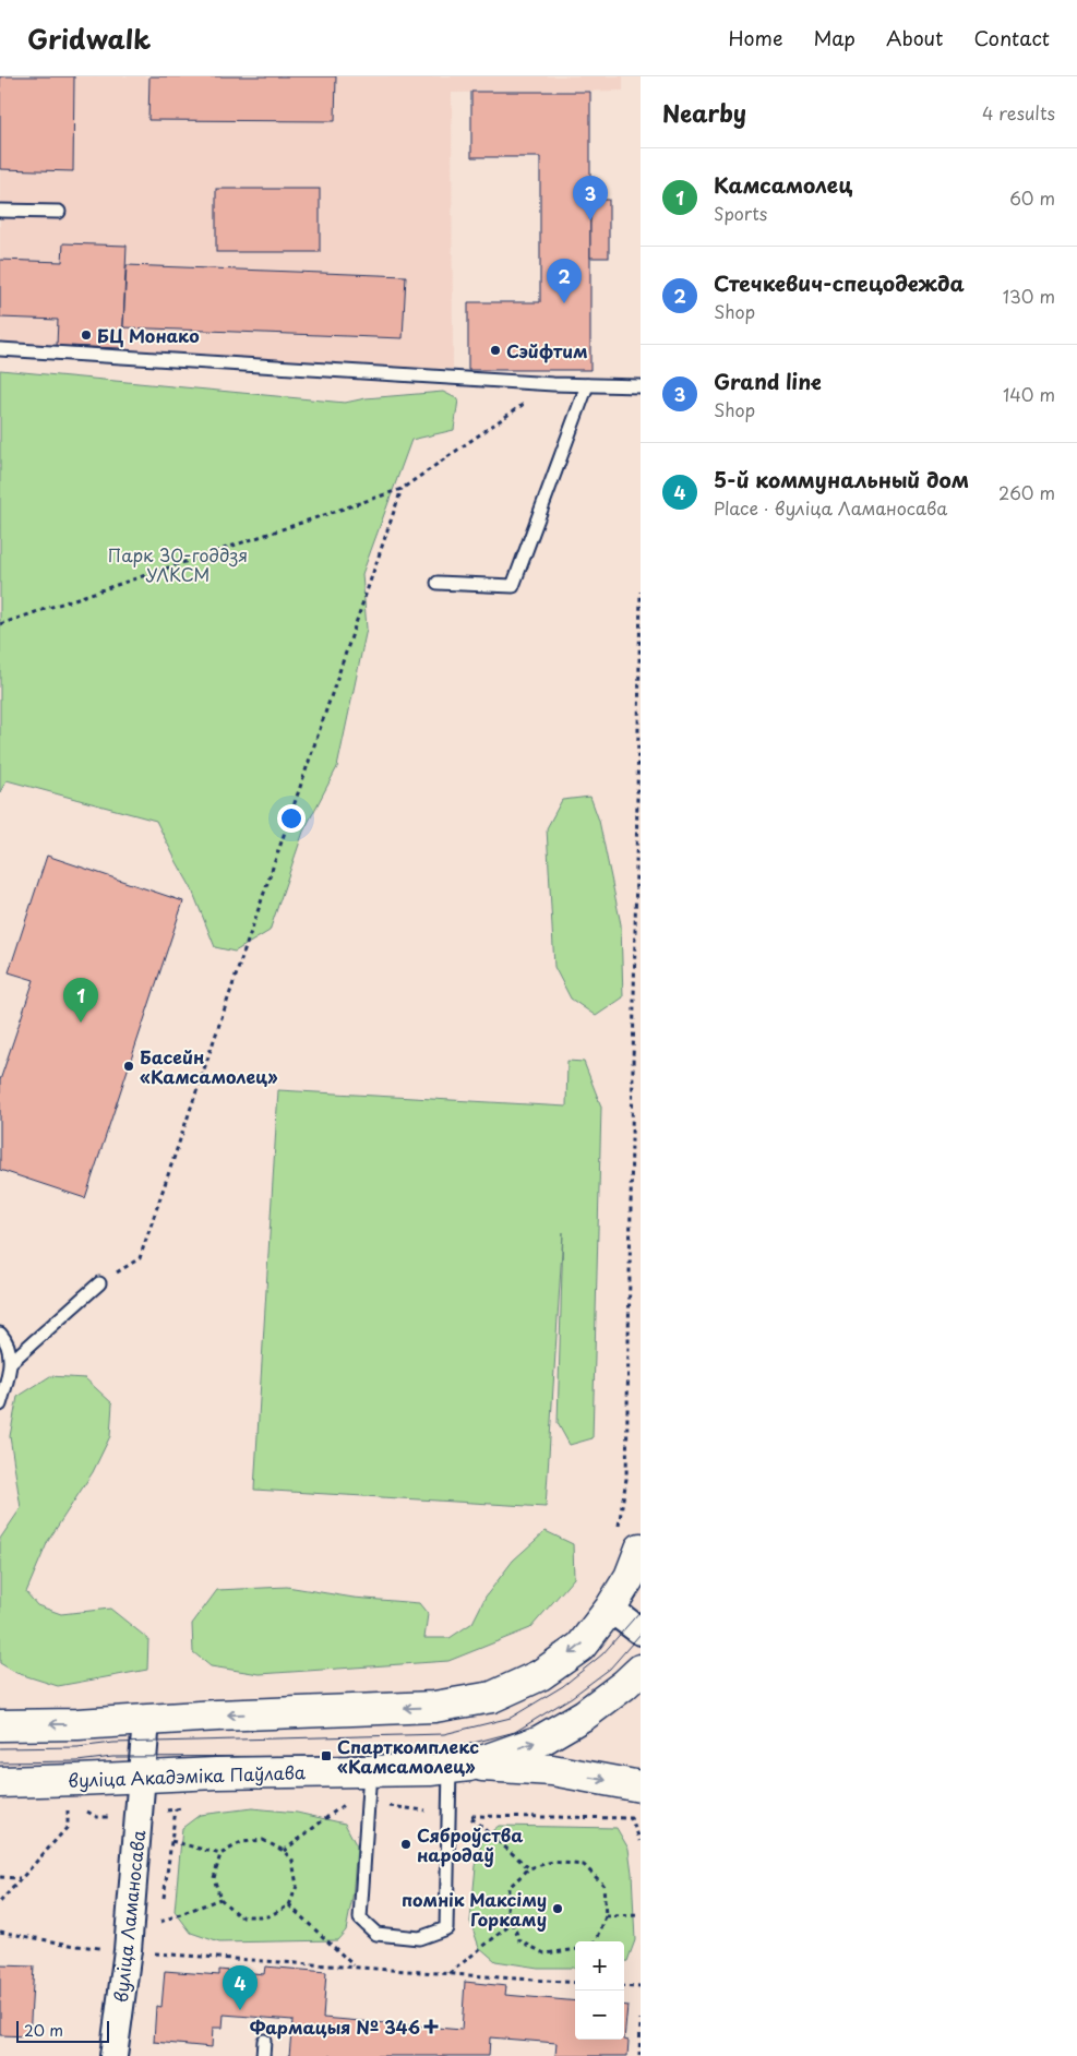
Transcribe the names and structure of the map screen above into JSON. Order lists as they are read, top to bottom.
{
  "streets": {
    "main road": ["вуліца Акадэміка Паўлава"],
    "street": ["вуліца Ламаносава"]
  },
  "crossings": [
    ["вуліца Акадэміка Паўлава", "вуліца Ламаносава"]
  ],
  "parks": ["Парк 30-годдзя УЛКСМ"],
  "places": {
    "other": [
      "БЦ Монако",
      "Сэйфтим",
      "Басейн «Камсамолец»",
      "Сяброўства народаў",
      "помнік Максіму Горкаму"
    ],
    "transit": ["Спарткомплекс «Камсамолец»"],
    "health": ["Фармацыя № 346"]
  },
  "scale_bar": "20 m",
  "page": {
    "header": "Gridwalk",
    "nav": [
      "Home",
      "Map",
      "About",
      "Contact"
    ],
    "heading": ["Nearby", "4 results"],
    "list": [
      {
        "mark": "1",
        "name": "Камсамолец",
        "note": "Sports",
        "value": "60 m"
      },
      {
        "mark": "2",
        "name": "Стечкевич-спецодежда",
        "note": "Shop",
        "value": "130 m"
      },
      {
        "mark": "3",
        "name": "Grand line",
        "note": "Shop",
        "value": "140 m"
      },
      {
        "mark": "4",
        "name": "5-й коммунальный дом",
        "note": "Place · вуліца Ламаносава",
        "value": "260 m"
      }
    ],
    "pins": [
      "3",
      "2",
      "1",
      "4"
    ],
    "map_buttons": ["+", "−"],
    "scale": "20 m"
  }
}
